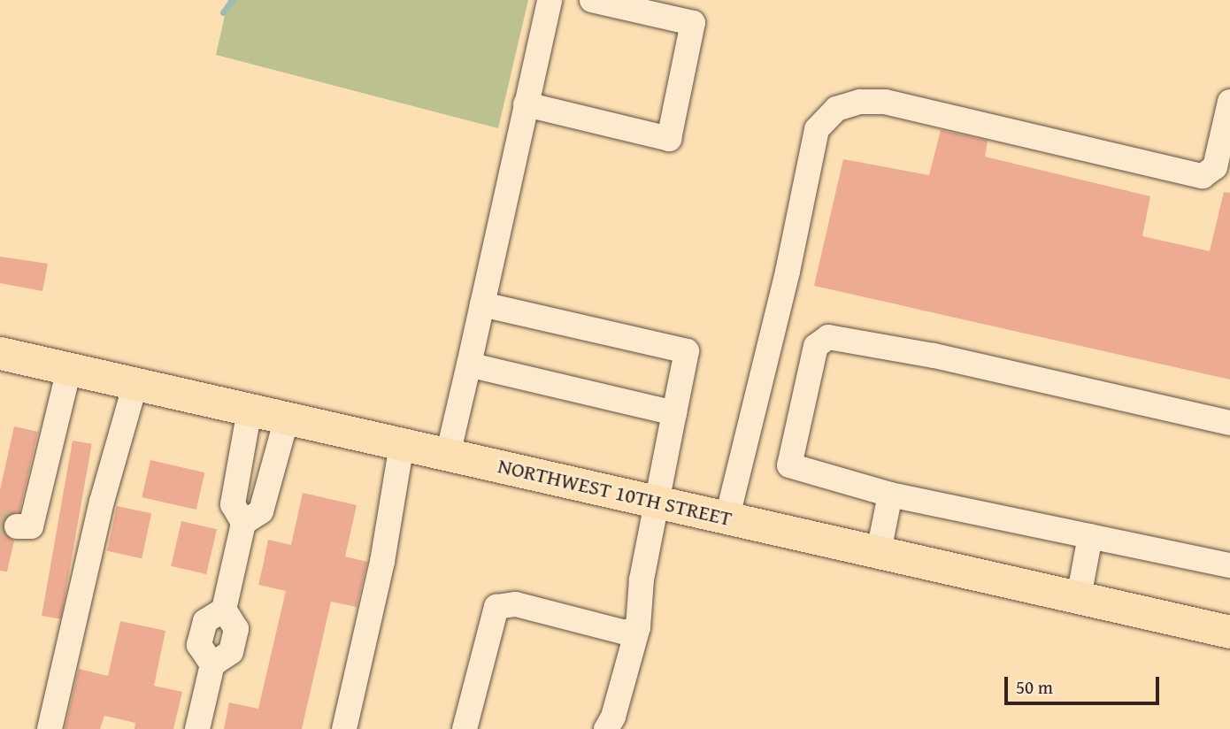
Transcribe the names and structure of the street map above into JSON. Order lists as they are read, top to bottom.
{
  "streets": {
    "main road": ["NORTHWEST 10TH STREET"]
  },
  "scale_bar": "50 m"
}
